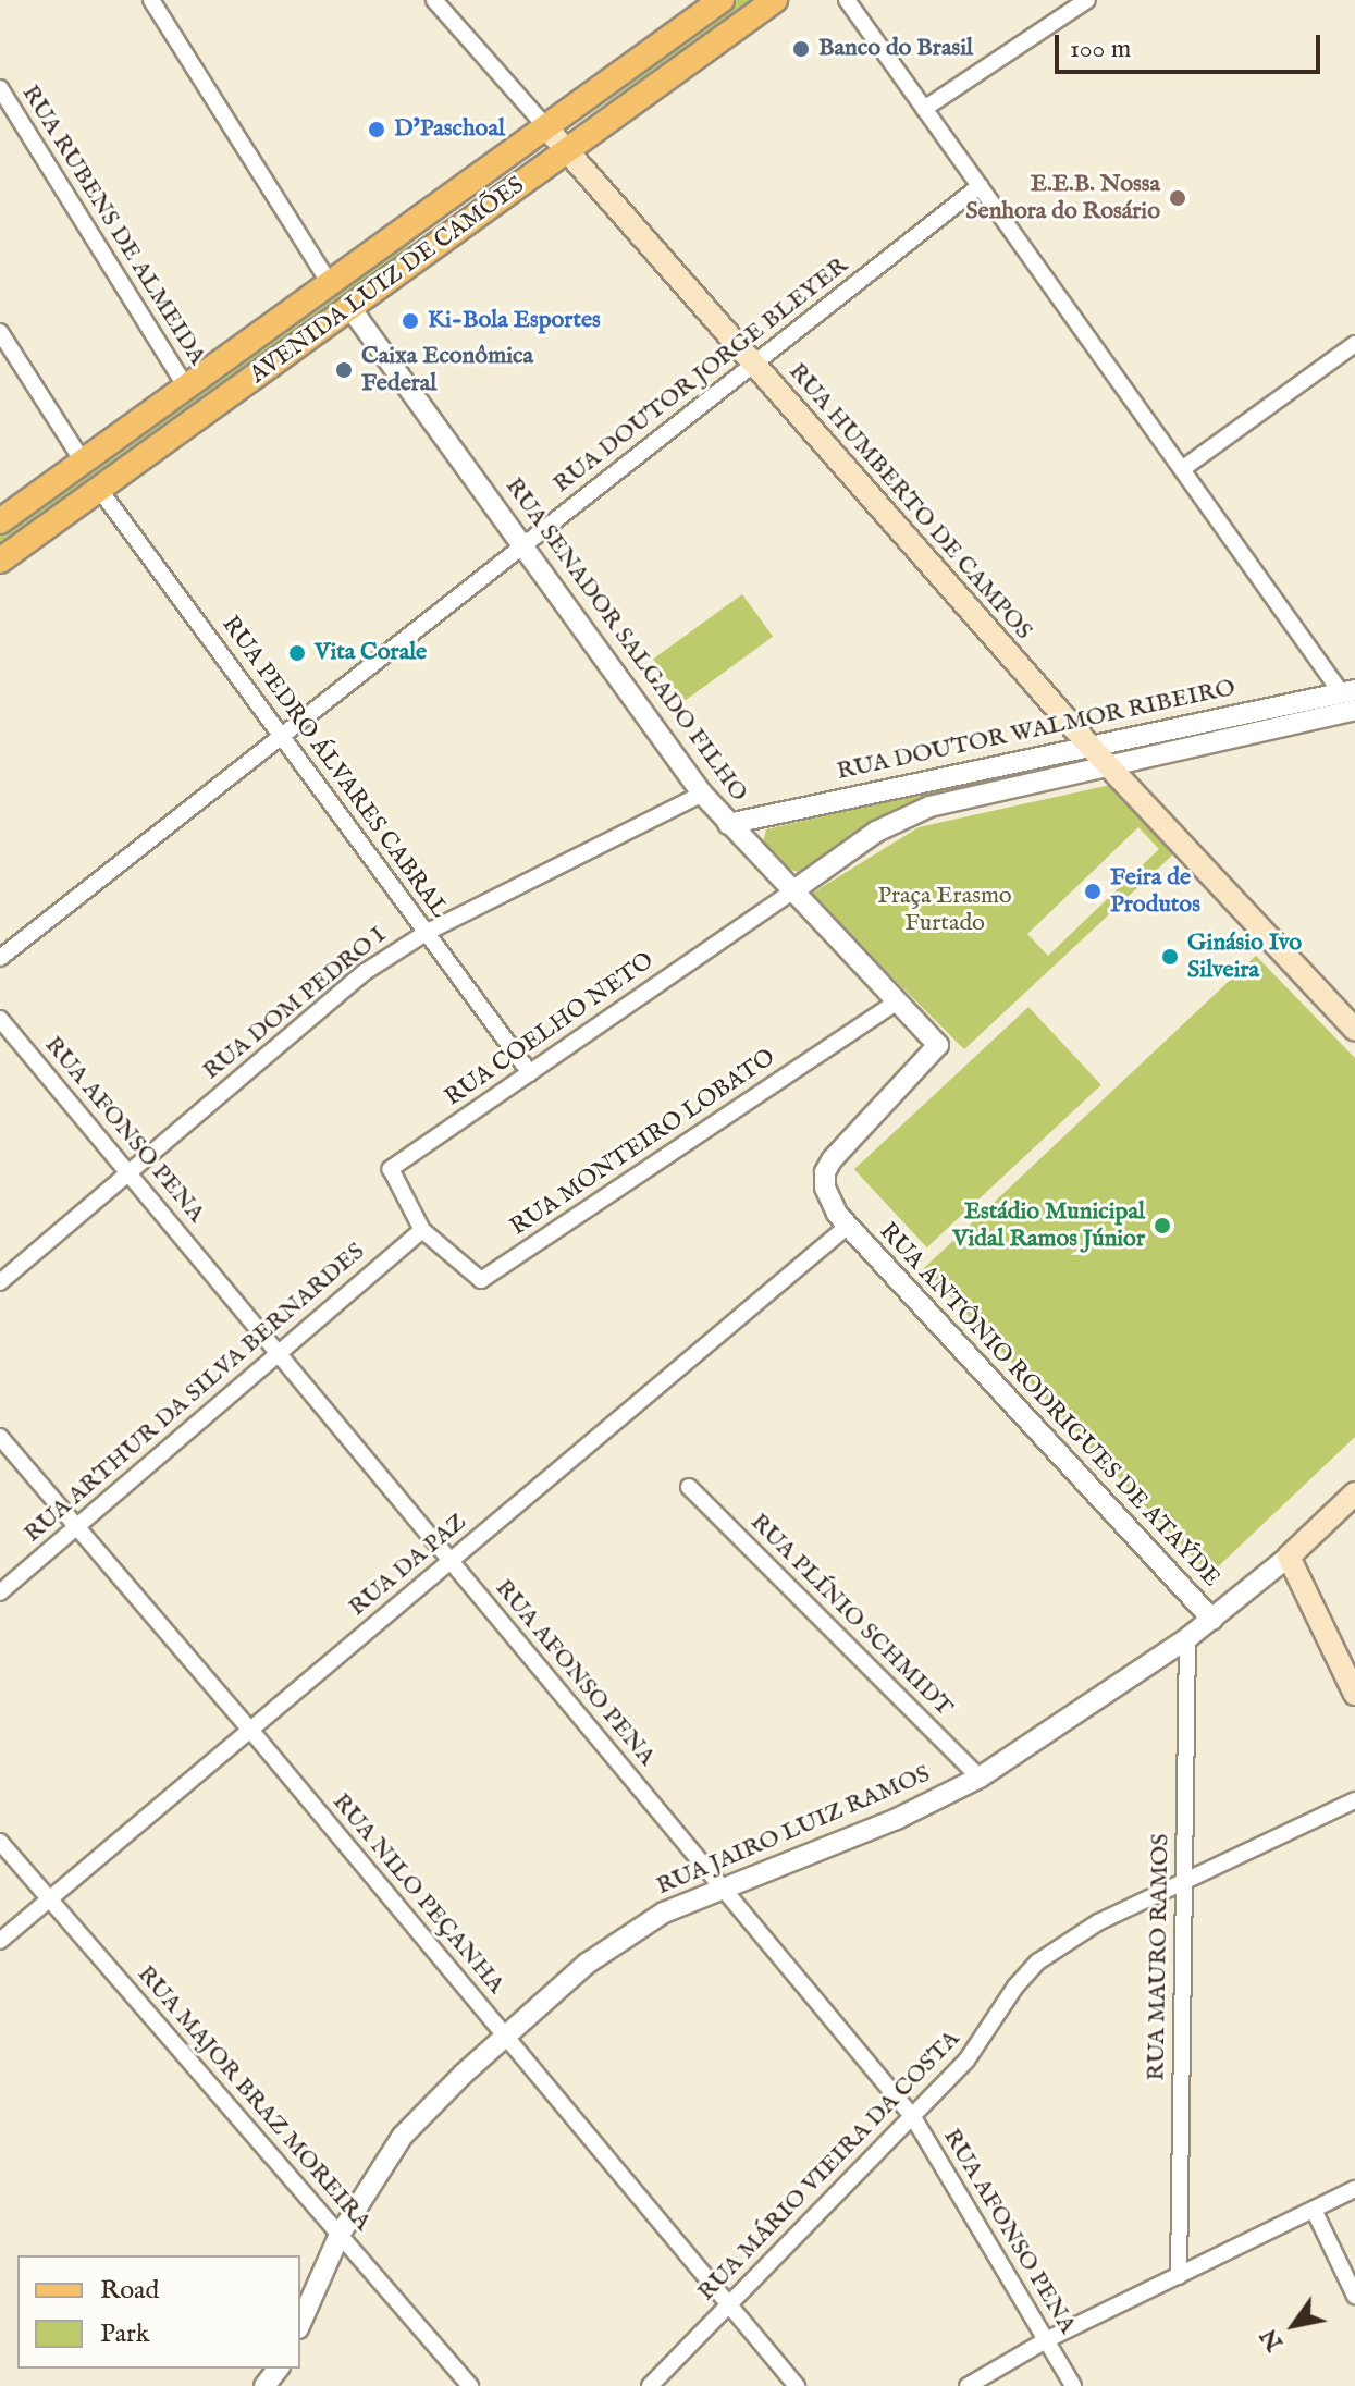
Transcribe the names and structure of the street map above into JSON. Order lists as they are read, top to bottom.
{
  "streets": {
    "main road": ["AVENIDA LUIZ DE CAMÕES", "RUA HUMBERTO DE CAMPOS", "RUA JAIRO LUIZ RAMOS"],
    "street": [
      "RUA RUBENS DE ALMEIDA",
      "RUA DOUTOR JORGE BLEYER",
      "RUA SENADOR SALGADO FILHO",
      "RUA DOUTOR WALMOR RIBEIRO",
      "RUA PEDRO ÁLVARES CABRAL",
      "RUA DOM PEDRO I",
      "RUA COELHO NETO",
      "RUA AFONSO PENA",
      "RUA MONTEIRO LOBATO",
      "RUA ARTHUR DA SILVA BERNARDES",
      "RUA ANTÔNIO RODRIGUES DE ATAÝDE",
      "RUA DA PAZ",
      "RUA PLÍNIO SCHMIDT",
      "RUA NILO PEÇANHA",
      "RUA MAURO RAMOS",
      "RUA MAJOR BRAZ MOREIRA",
      "RUA MÁRIO VIEIRA DA COSTA"
    ]
  },
  "crossings": [
    ["RUA RUBENS DE ALMEIDA", "AVENIDA LUIZ DE CAMÕES"],
    ["AVENIDA LUIZ DE CAMÕES", "RUA HUMBERTO DE CAMPOS"],
    ["AVENIDA LUIZ DE CAMÕES", "RUA SENADOR SALGADO FILHO"],
    ["AVENIDA LUIZ DE CAMÕES", "RUA PEDRO ÁLVARES CABRAL"],
    ["RUA DOUTOR JORGE BLEYER", "RUA HUMBERTO DE CAMPOS"],
    ["RUA DOUTOR JORGE BLEYER", "RUA SENADOR SALGADO FILHO"],
    ["RUA DOUTOR JORGE BLEYER", "RUA PEDRO ÁLVARES CABRAL"],
    ["RUA HUMBERTO DE CAMPOS", "RUA DOUTOR WALMOR RIBEIRO"],
    ["RUA SENADOR SALGADO FILHO", "RUA DOUTOR WALMOR RIBEIRO"],
    ["RUA SENADOR SALGADO FILHO", "RUA DOM PEDRO I"],
    ["RUA SENADOR SALGADO FILHO", "RUA COELHO NETO"],
    ["RUA SENADOR SALGADO FILHO", "RUA MONTEIRO LOBATO"],
    ["RUA SENADOR SALGADO FILHO", "RUA ANTÔNIO RODRIGUES DE ATAÝDE"],
    ["RUA SENADOR SALGADO FILHO", "RUA DA PAZ"],
    ["RUA DOUTOR WALMOR RIBEIRO", "RUA COELHO NETO"],
    ["RUA PEDRO ÁLVARES CABRAL", "RUA DOM PEDRO I"],
    ["RUA PEDRO ÁLVARES CABRAL", "RUA COELHO NETO"],
    ["RUA DOM PEDRO I", "RUA AFONSO PENA"],
    ["RUA COELHO NETO", "RUA MONTEIRO LOBATO"],
    ["RUA COELHO NETO", "RUA ARTHUR DA SILVA BERNARDES"],
    ["RUA AFONSO PENA", "RUA ARTHUR DA SILVA BERNARDES"],
    ["RUA AFONSO PENA", "RUA DA PAZ"],
    ["RUA AFONSO PENA", "RUA JAIRO LUIZ RAMOS"],
    ["RUA AFONSO PENA", "RUA MÁRIO VIEIRA DA COSTA"],
    ["RUA MONTEIRO LOBATO", "RUA ARTHUR DA SILVA BERNARDES"],
    ["RUA ARTHUR DA SILVA BERNARDES", "RUA NILO PEÇANHA"],
    ["RUA ANTÔNIO RODRIGUES DE ATAÝDE", "RUA DA PAZ"],
    ["RUA ANTÔNIO RODRIGUES DE ATAÝDE", "RUA JAIRO LUIZ RAMOS"],
    ["RUA DA PAZ", "RUA NILO PEÇANHA"],
    ["RUA DA PAZ", "RUA MAJOR BRAZ MOREIRA"],
    ["RUA PLÍNIO SCHMIDT", "RUA JAIRO LUIZ RAMOS"],
    ["RUA JAIRO LUIZ RAMOS", "RUA NILO PEÇANHA"],
    ["RUA JAIRO LUIZ RAMOS", "RUA MAURO RAMOS"],
    ["RUA JAIRO LUIZ RAMOS", "RUA MAJOR BRAZ MOREIRA"],
    ["RUA NILO PEÇANHA", "RUA MÁRIO VIEIRA DA COSTA"],
    ["RUA MAURO RAMOS", "RUA MÁRIO VIEIRA DA COSTA"]
  ],
  "parks": ["Praça Erasmo Furtado"],
  "places": [
    "Banco do Brasil",
    "D'Paschoal",
    "E.E.B. Nossa Senhora do Rosário",
    "Ki-Bola Esportes",
    "Caixa Econômica Federal",
    "Vita Corale",
    "Feira de Produtos",
    "Ginásio Ivo Silveira",
    "Estádio Municipal Vidal Ramos Júnior"
  ],
  "legend": ["Road", "Park"],
  "scale_bar": "100 m",
  "north": "bottom left"
}
